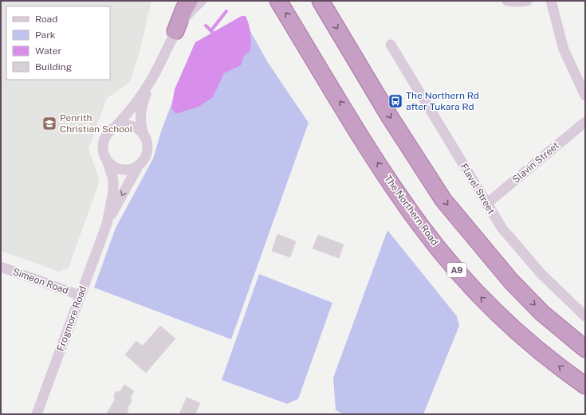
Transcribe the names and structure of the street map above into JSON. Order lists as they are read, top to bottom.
{
  "streets": {
    "highway": ["The Northern Road", "A9"],
    "street": [
      "Slavin Street",
      "Flavel Street",
      "Simeon Road",
      "Frogmore Road"
    ]
  },
  "crossings": [
    ["Slavin Street", "Flavel Street"],
    ["Simeon Road", "Frogmore Road"]
  ],
  "places": {
    "bus stop": ["The Northern Rd after Tukara Rd"],
    "school or university": ["Penrith Christian School"]
  },
  "legend": [
    "Road",
    "Park",
    "Water",
    "Building"
  ]
}
